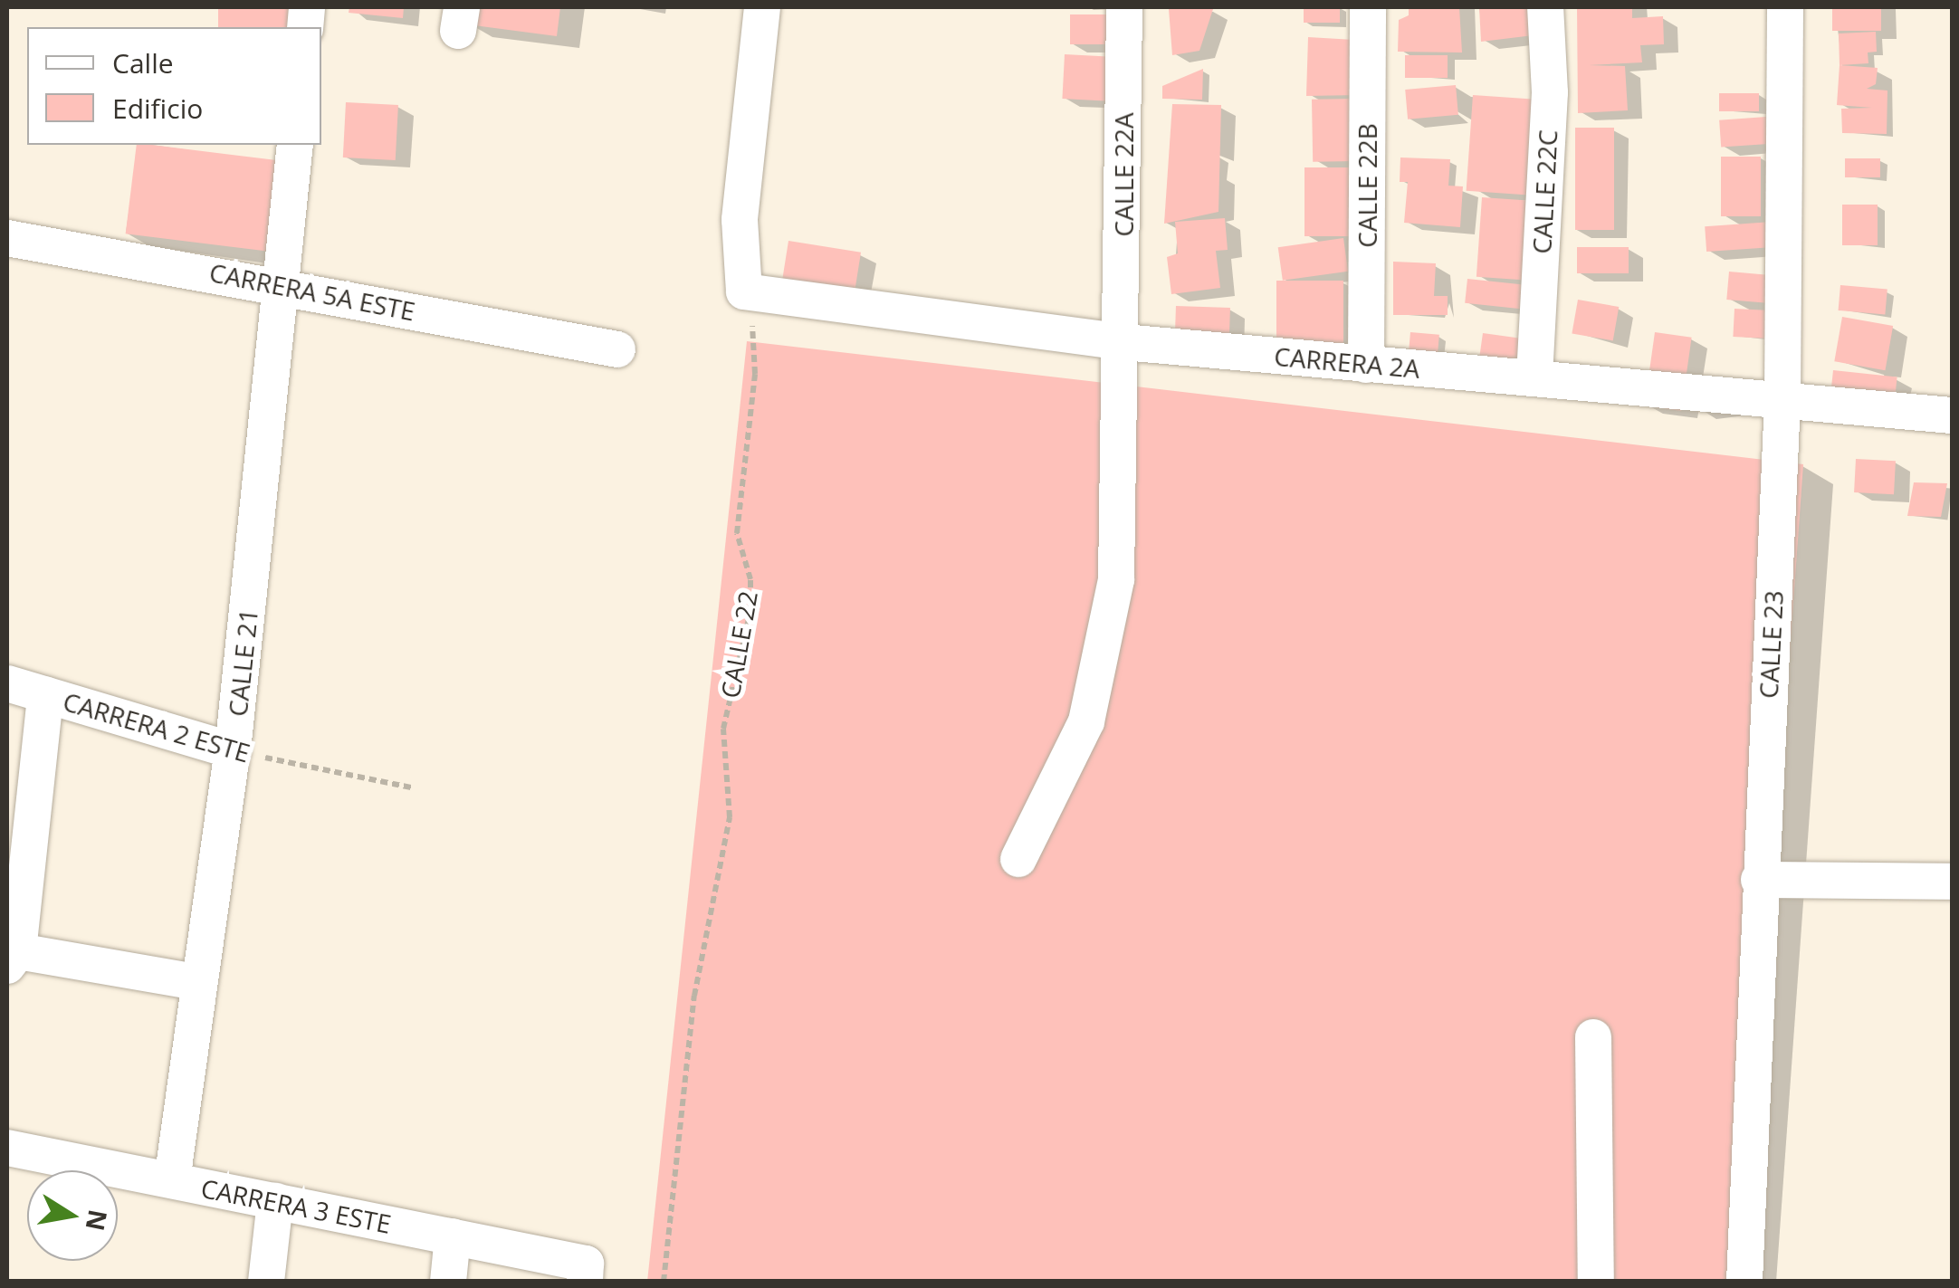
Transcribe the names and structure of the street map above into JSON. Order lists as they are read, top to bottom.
{
  "streets": {
    "street": [
      "CALLE 22A",
      "CALLE 22B",
      "CALLE 22C",
      "CARRERA 5A ESTE",
      "CARRERA 2A",
      "CALLE 23",
      "CALLE 21",
      "CARRERA 2 ESTE",
      "CARRERA 3 ESTE"
    ],
    "path": ["CALLE 22"]
  },
  "crossings": [
    ["CALLE 22A", "CARRERA 2A"],
    ["CALLE 22B", "CARRERA 2A"],
    ["CALLE 22C", "CARRERA 2A"],
    ["CARRERA 5A ESTE", "CALLE 21"],
    ["CARRERA 2A", "CALLE 22"],
    ["CARRERA 2A", "CALLE 23"],
    ["CALLE 21", "CARRERA 2 ESTE"],
    ["CALLE 21", "CARRERA 3 ESTE"]
  ],
  "legend": ["Calle", "Edificio"],
  "north": "right"
}
